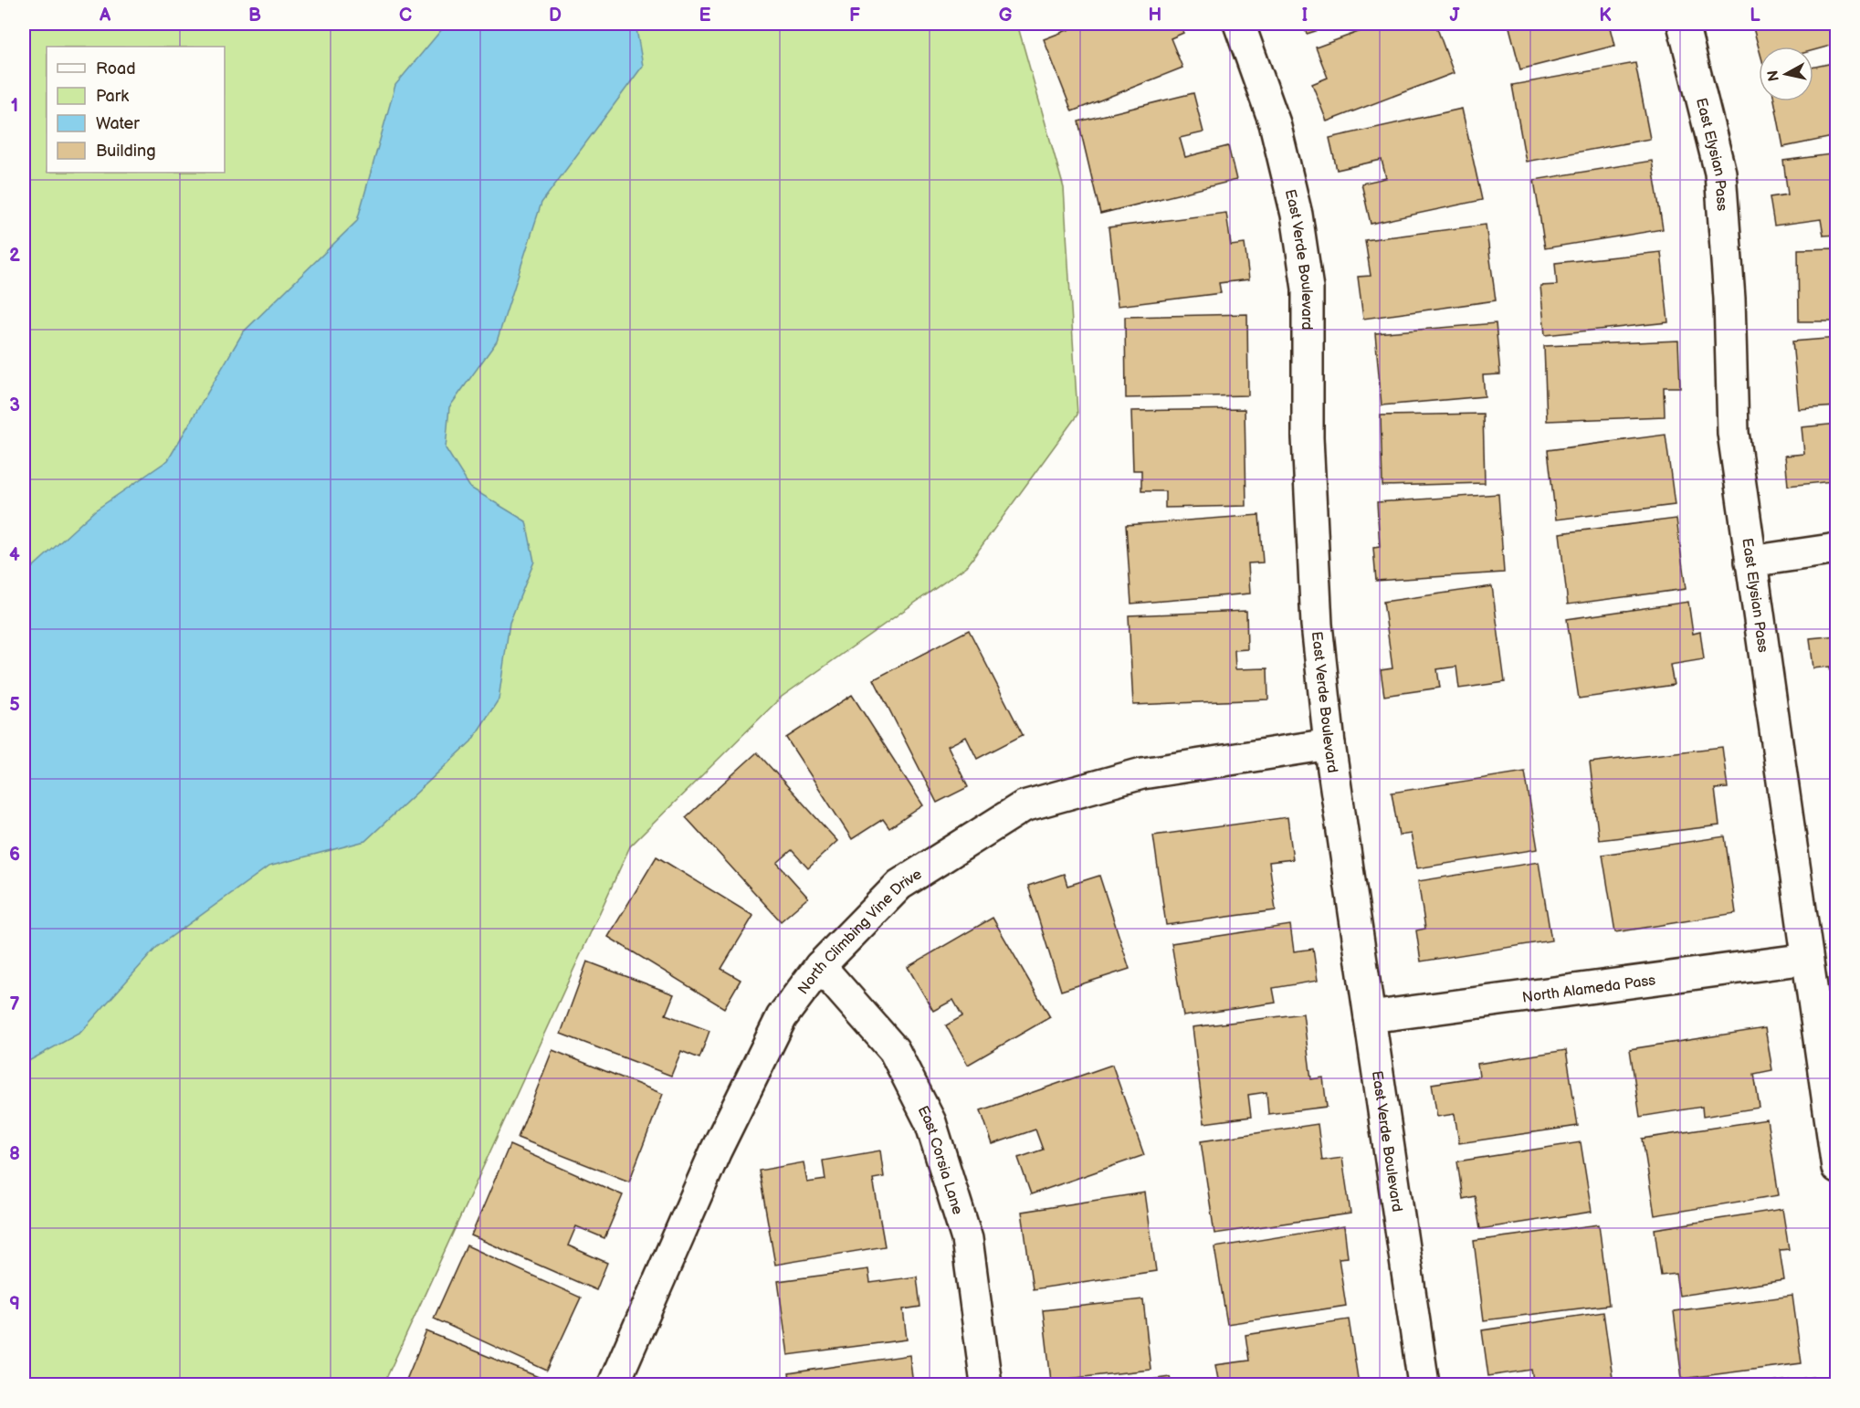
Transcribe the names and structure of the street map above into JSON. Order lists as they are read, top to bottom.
{
  "streets": {
    "street": [
      "East Elysian Pass",
      "East Verde Boulevard",
      "North Climbing Vine Drive",
      "North Alameda Pass",
      "East Corsia Lane"
    ]
  },
  "crossings": [
    ["East Elysian Pass", "North Alameda Pass"],
    ["East Verde Boulevard", "North Climbing Vine Drive"],
    ["East Verde Boulevard", "North Alameda Pass"],
    ["North Climbing Vine Drive", "East Corsia Lane"]
  ],
  "legend": [
    "Road",
    "Park",
    "Water",
    "Building"
  ],
  "north": "left",
  "grid": {
    "columns": [
      "A",
      "B",
      "C",
      "D",
      "E",
      "F",
      "G",
      "H",
      "I",
      "J",
      "K",
      "L"
    ],
    "rows": [
      "1",
      "2",
      "3",
      "4",
      "5",
      "6",
      "7",
      "8",
      "9"
    ]
  }
}
